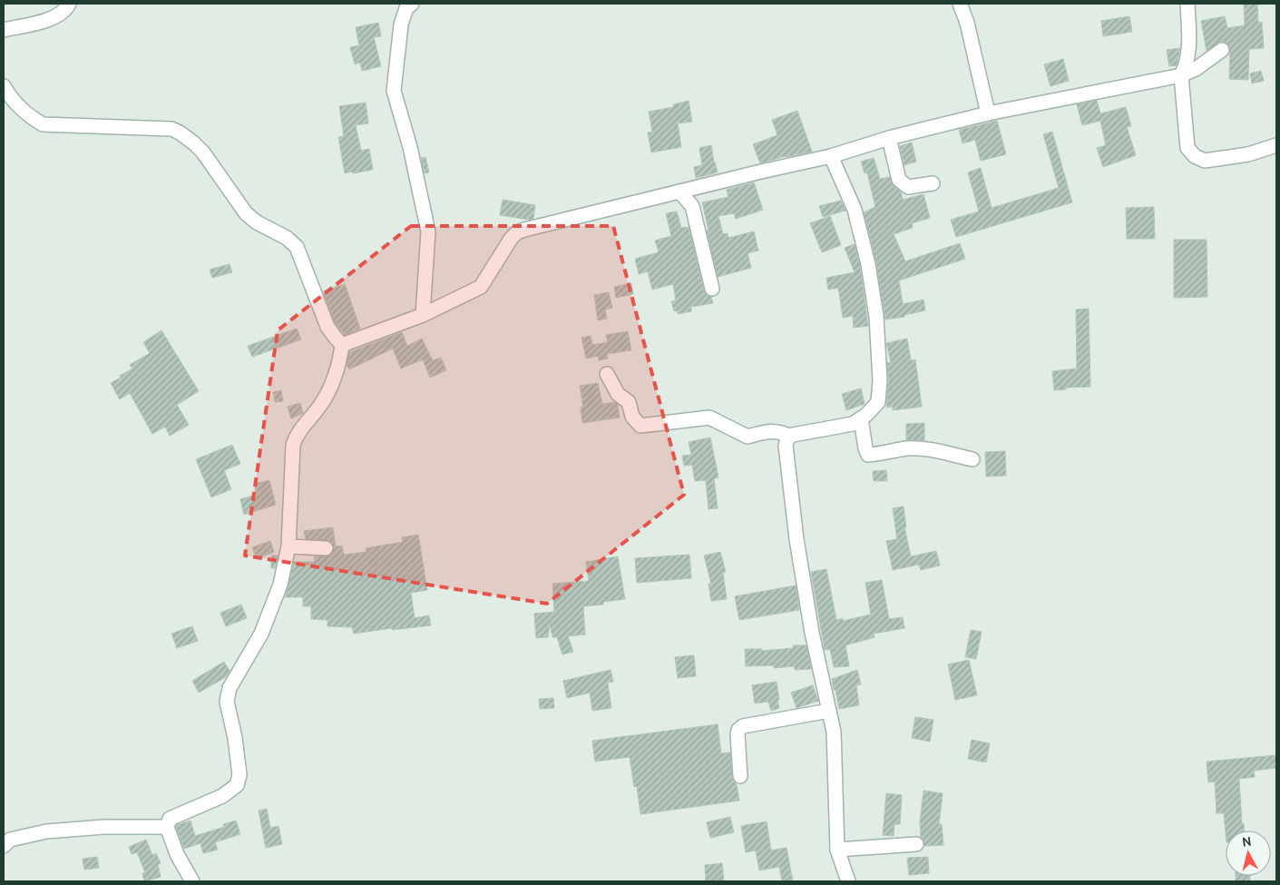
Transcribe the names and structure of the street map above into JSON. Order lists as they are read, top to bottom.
{
  "north": "top"
}
